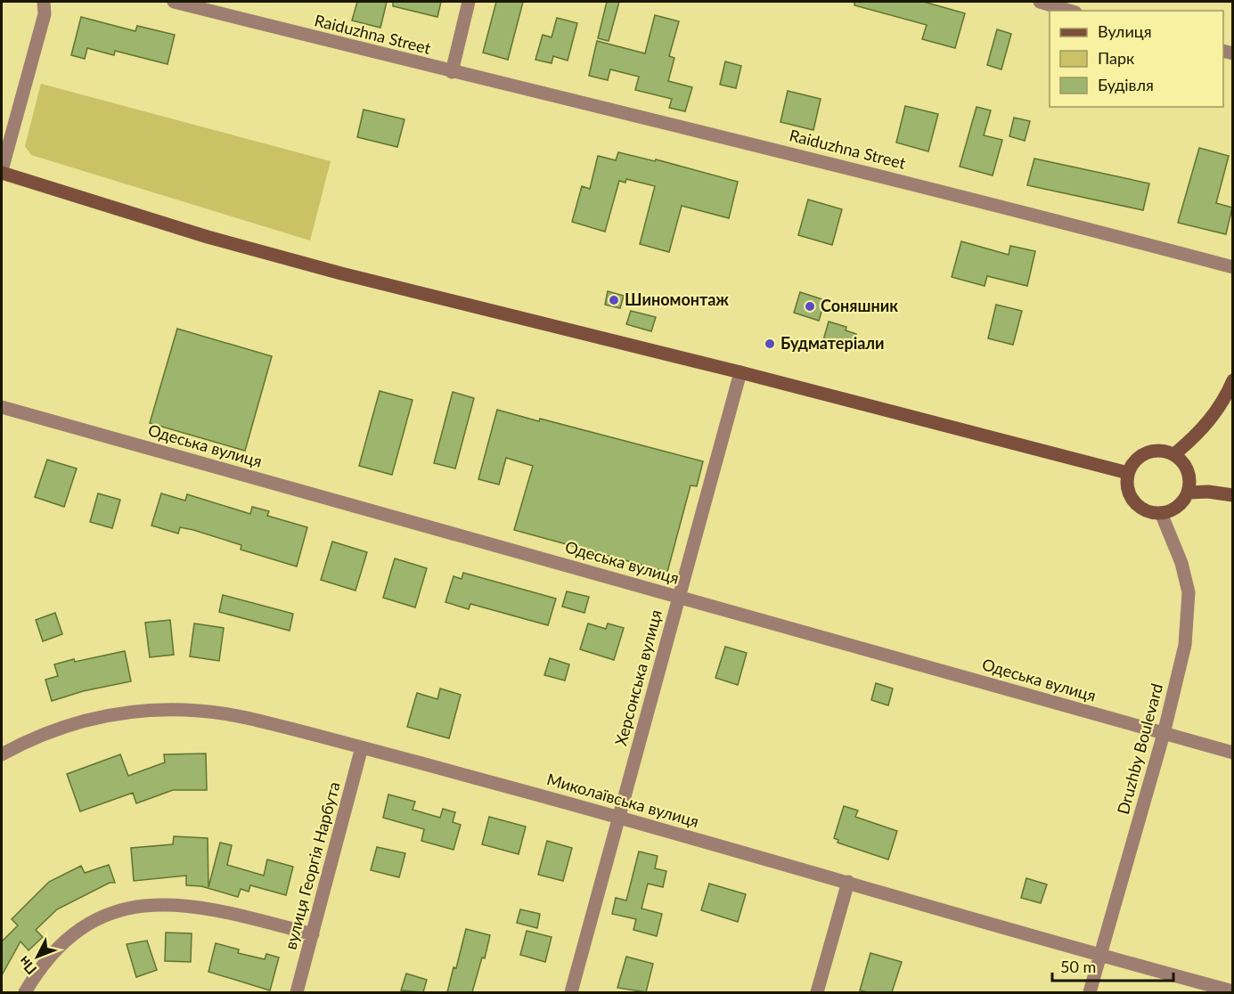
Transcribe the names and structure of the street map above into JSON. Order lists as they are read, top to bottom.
{
  "streets": {
    "street": [
      "Raiduzhna Street",
      "Одеська вулиця",
      "Херсонська вулиця",
      "Druzhby Boulevard",
      "Миколаївська вулиця",
      "вулиця Георгія Нарбута"
    ]
  },
  "crossings": [
    ["Одеська вулиця", "Херсонська вулиця"],
    ["Одеська вулиця", "Druzhby Boulevard"],
    ["Херсонська вулиця", "Миколаївська вулиця"],
    ["Druzhby Boulevard", "Миколаївська вулиця"],
    ["Миколаївська вулиця", "вулиця Георгія Нарбута"]
  ],
  "places": ["Шиномонтаж", "Соняшник", "Будматеріали"],
  "legend": ["Вулиця", "Парк", "Будівля"],
  "scale_bar": "50 m",
  "north": "bottom left"
}
